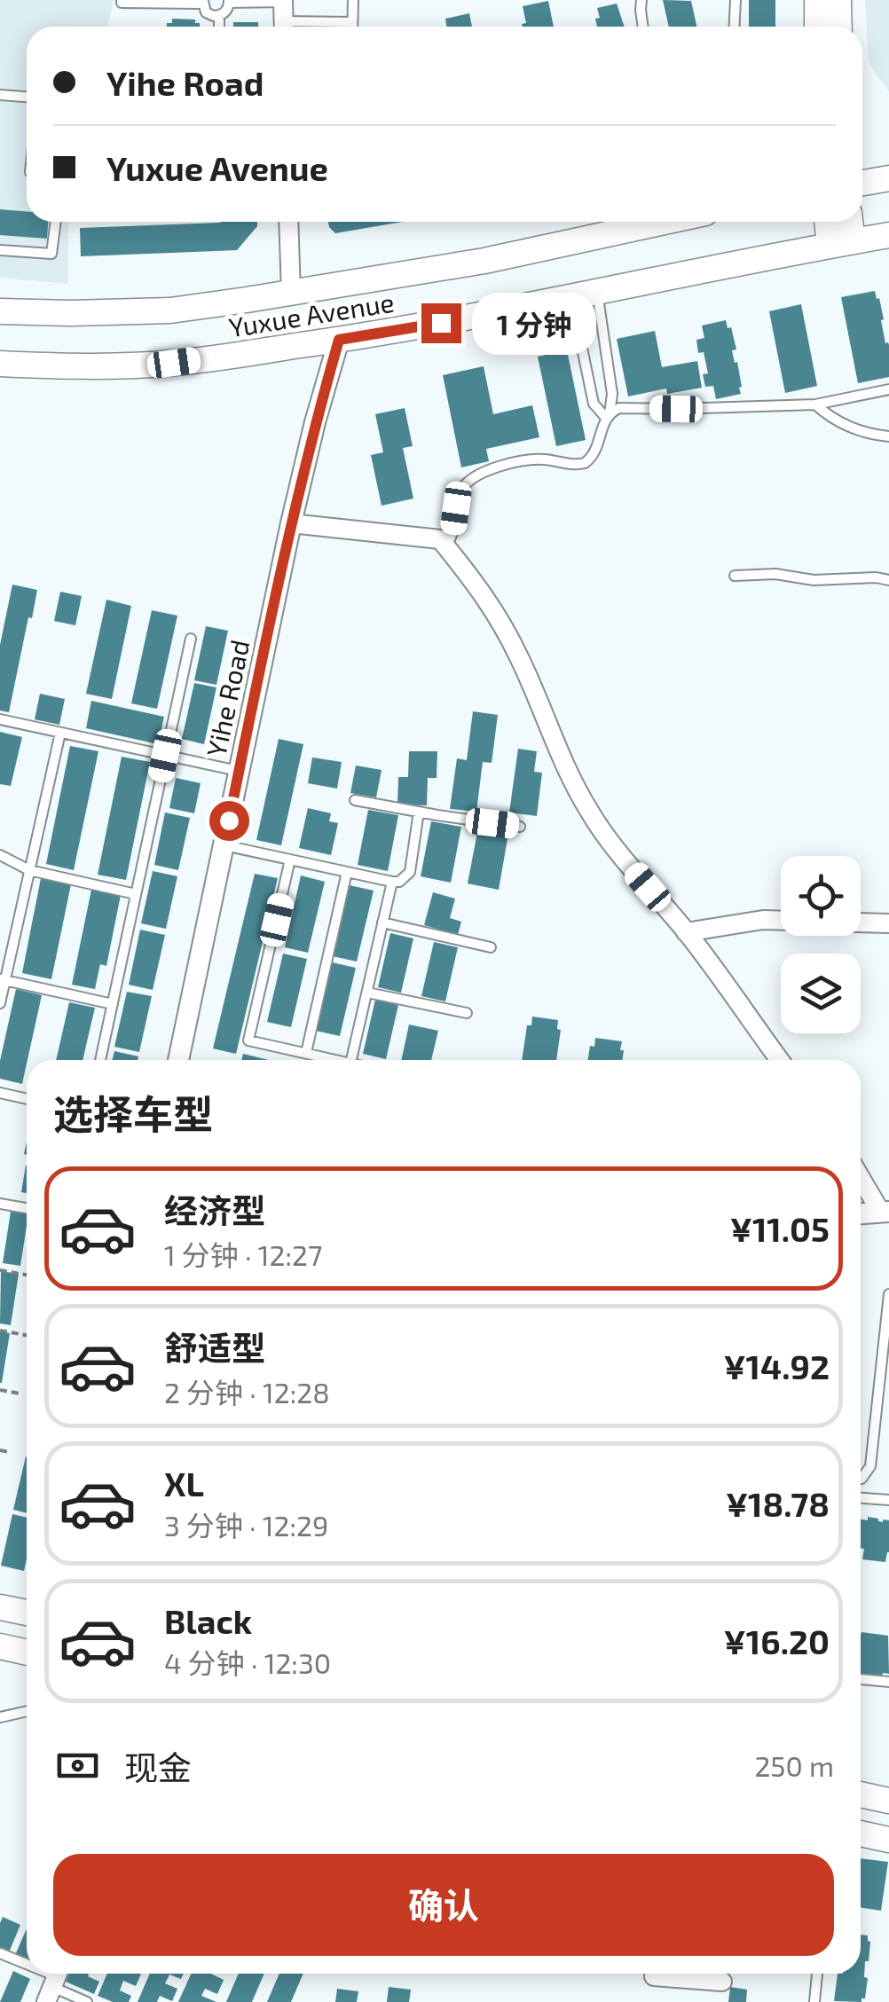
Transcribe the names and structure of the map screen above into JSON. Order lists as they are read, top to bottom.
{
  "streets": {
    "main road": ["Yuxue Avenue"],
    "street": ["Yihe Road"]
  },
  "crossings": [
    ["Yuxue Avenue", "Yihe Road"]
  ],
  "page": {
    "banner": ["Yihe Road", "Yuxue Avenue"],
    "bubble": "1 分钟",
    "heading": "选择车型",
    "list": [
      {
        "name": "经济型",
        "note": "1 分钟 · 12:27",
        "value": "¥11.05"
      },
      {
        "name": "舒适型",
        "note": "2 分钟 · 12:28",
        "value": "¥14.92"
      },
      {
        "name": "XL",
        "note": "3 分钟 · 12:29",
        "value": "¥18.78"
      },
      {
        "name": "Black",
        "note": "4 分钟 · 12:30",
        "value": "¥16.20"
      }
    ],
    "pay": ["现金", "250 m"],
    "buttons": "确认"
  }
}
